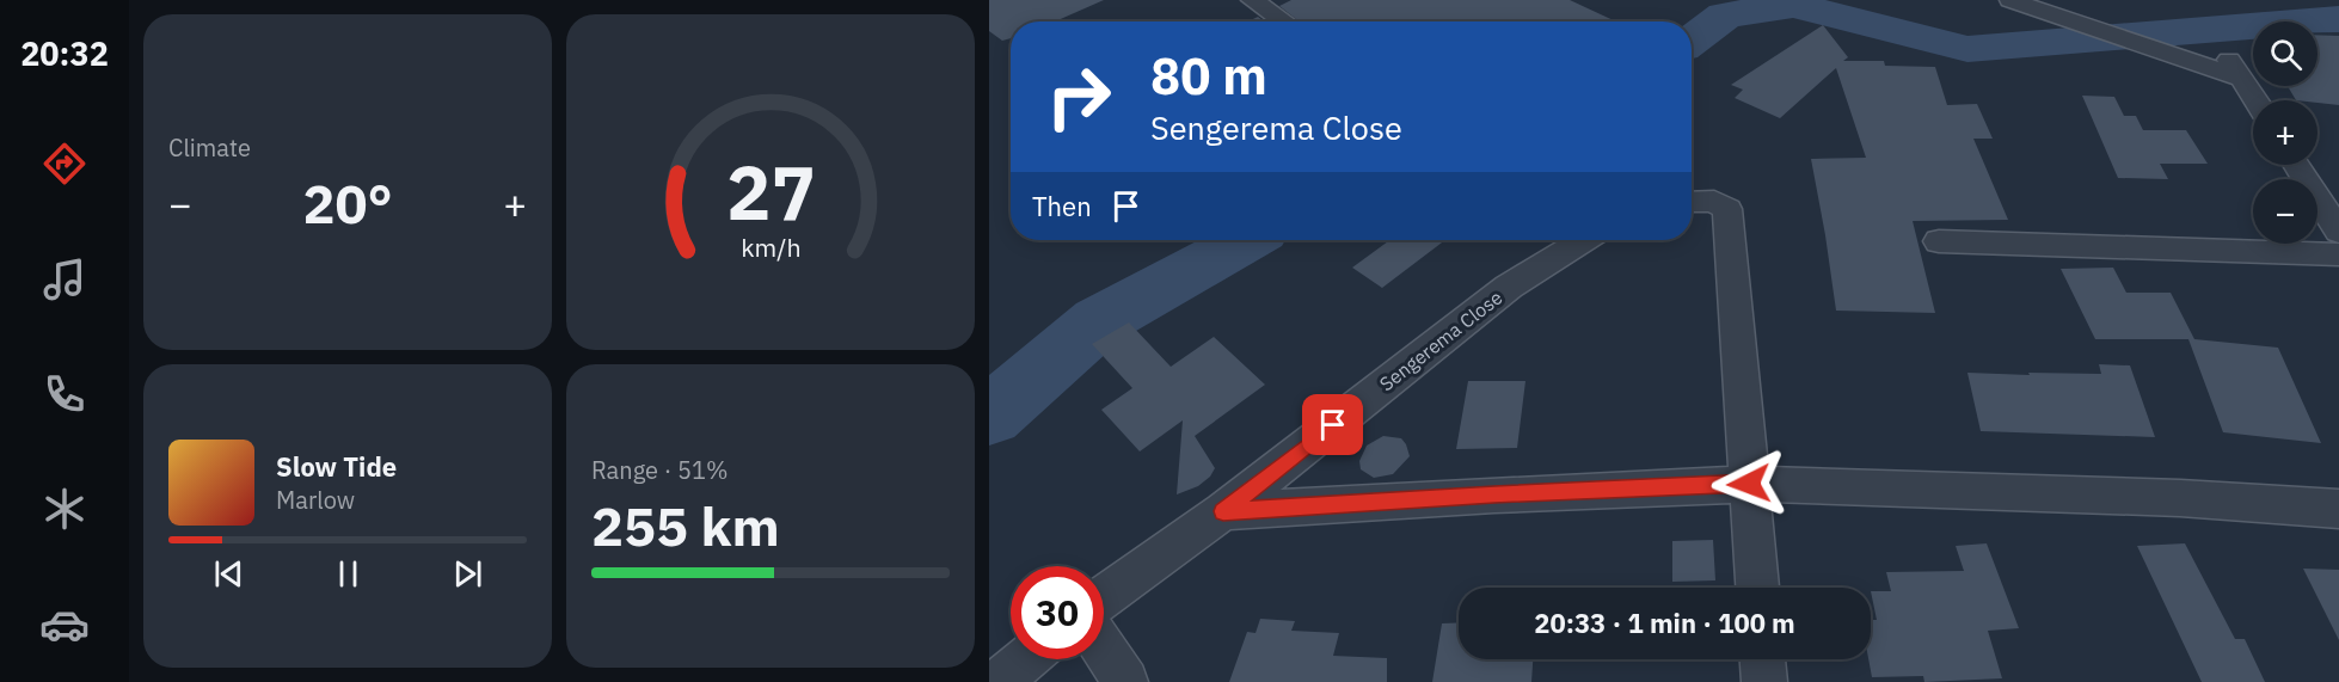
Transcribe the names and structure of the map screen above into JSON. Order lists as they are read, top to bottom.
{
  "streets": {
    "street": ["Sengerema Close"]
  },
  "page": {
    "tabs": "20:32",
    "tile": [
      "Climate",
      ["Range · 51%", "255 km"]
    ],
    "map_buttons": ["+", "−"],
    "turn": ["80 m", "Sengerema Close"],
    "then": "Then",
    "heat": ["−", "20°", "+"],
    "song": ["Slow Tide", "Marlow"],
    "limit": "30",
    "trip": "20:33 · 1 min · 100 m",
    "gauge": ["27", "km/h"]
  }
}
